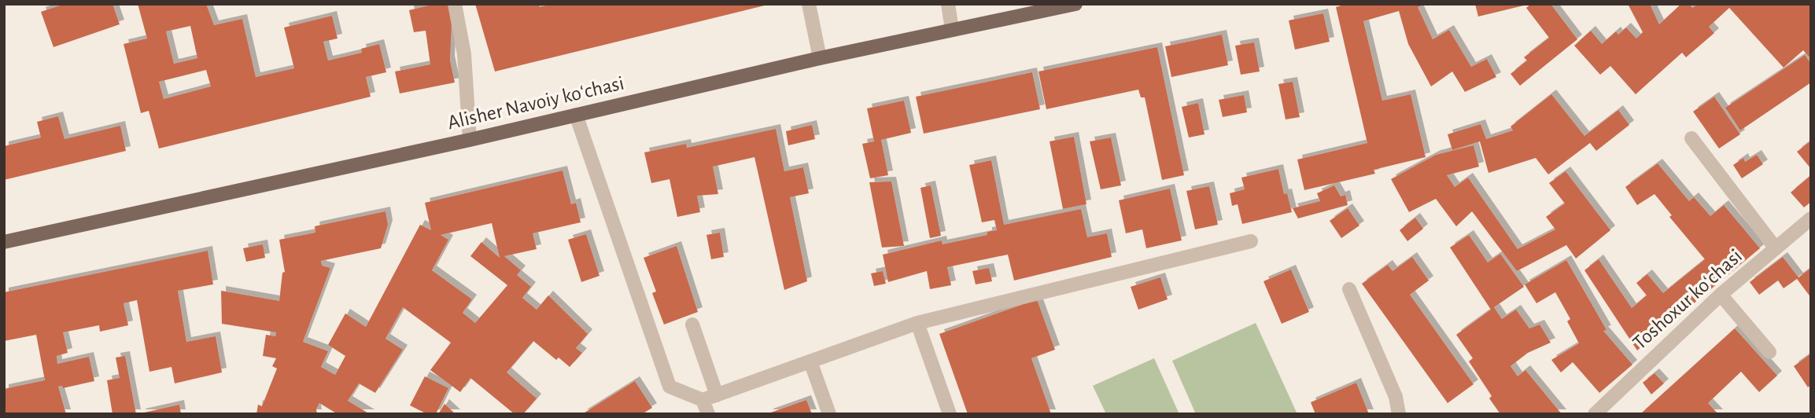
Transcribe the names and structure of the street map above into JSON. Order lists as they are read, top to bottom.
{
  "streets": {
    "main road": ["Alisher Navoiy koʻchasi"],
    "street": ["Toshoxur koʻchasi"]
  }
}
